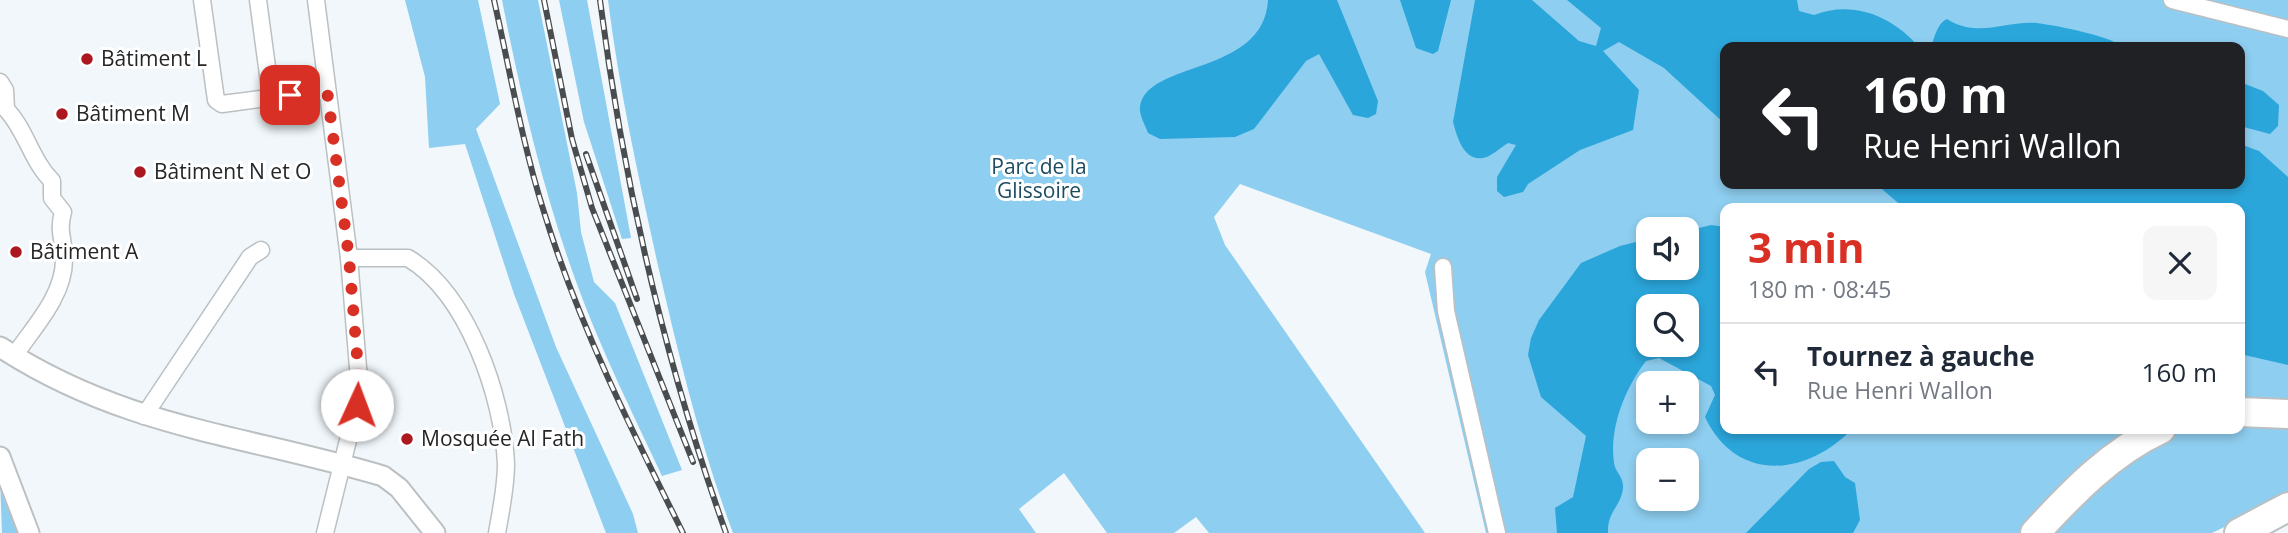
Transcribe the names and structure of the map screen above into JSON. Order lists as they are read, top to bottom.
{
  "parks": ["Parc de la Glissoire"],
  "places": [
    "Bâtiment L",
    "Bâtiment M",
    "Bâtiment N et O",
    "Bâtiment A",
    "Mosquée Al Fath"
  ],
  "page": {
    "turn": ["160 m", "Rue Henri Wallon"],
    "heading": ["3 min", "180 m · 08:45"],
    "map_buttons": ["+", "−"],
    "list": [
      {
        "name": "Tournez à gauche",
        "note": "Rue Henri Wallon",
        "value": "160 m"
      }
    ]
  }
}
